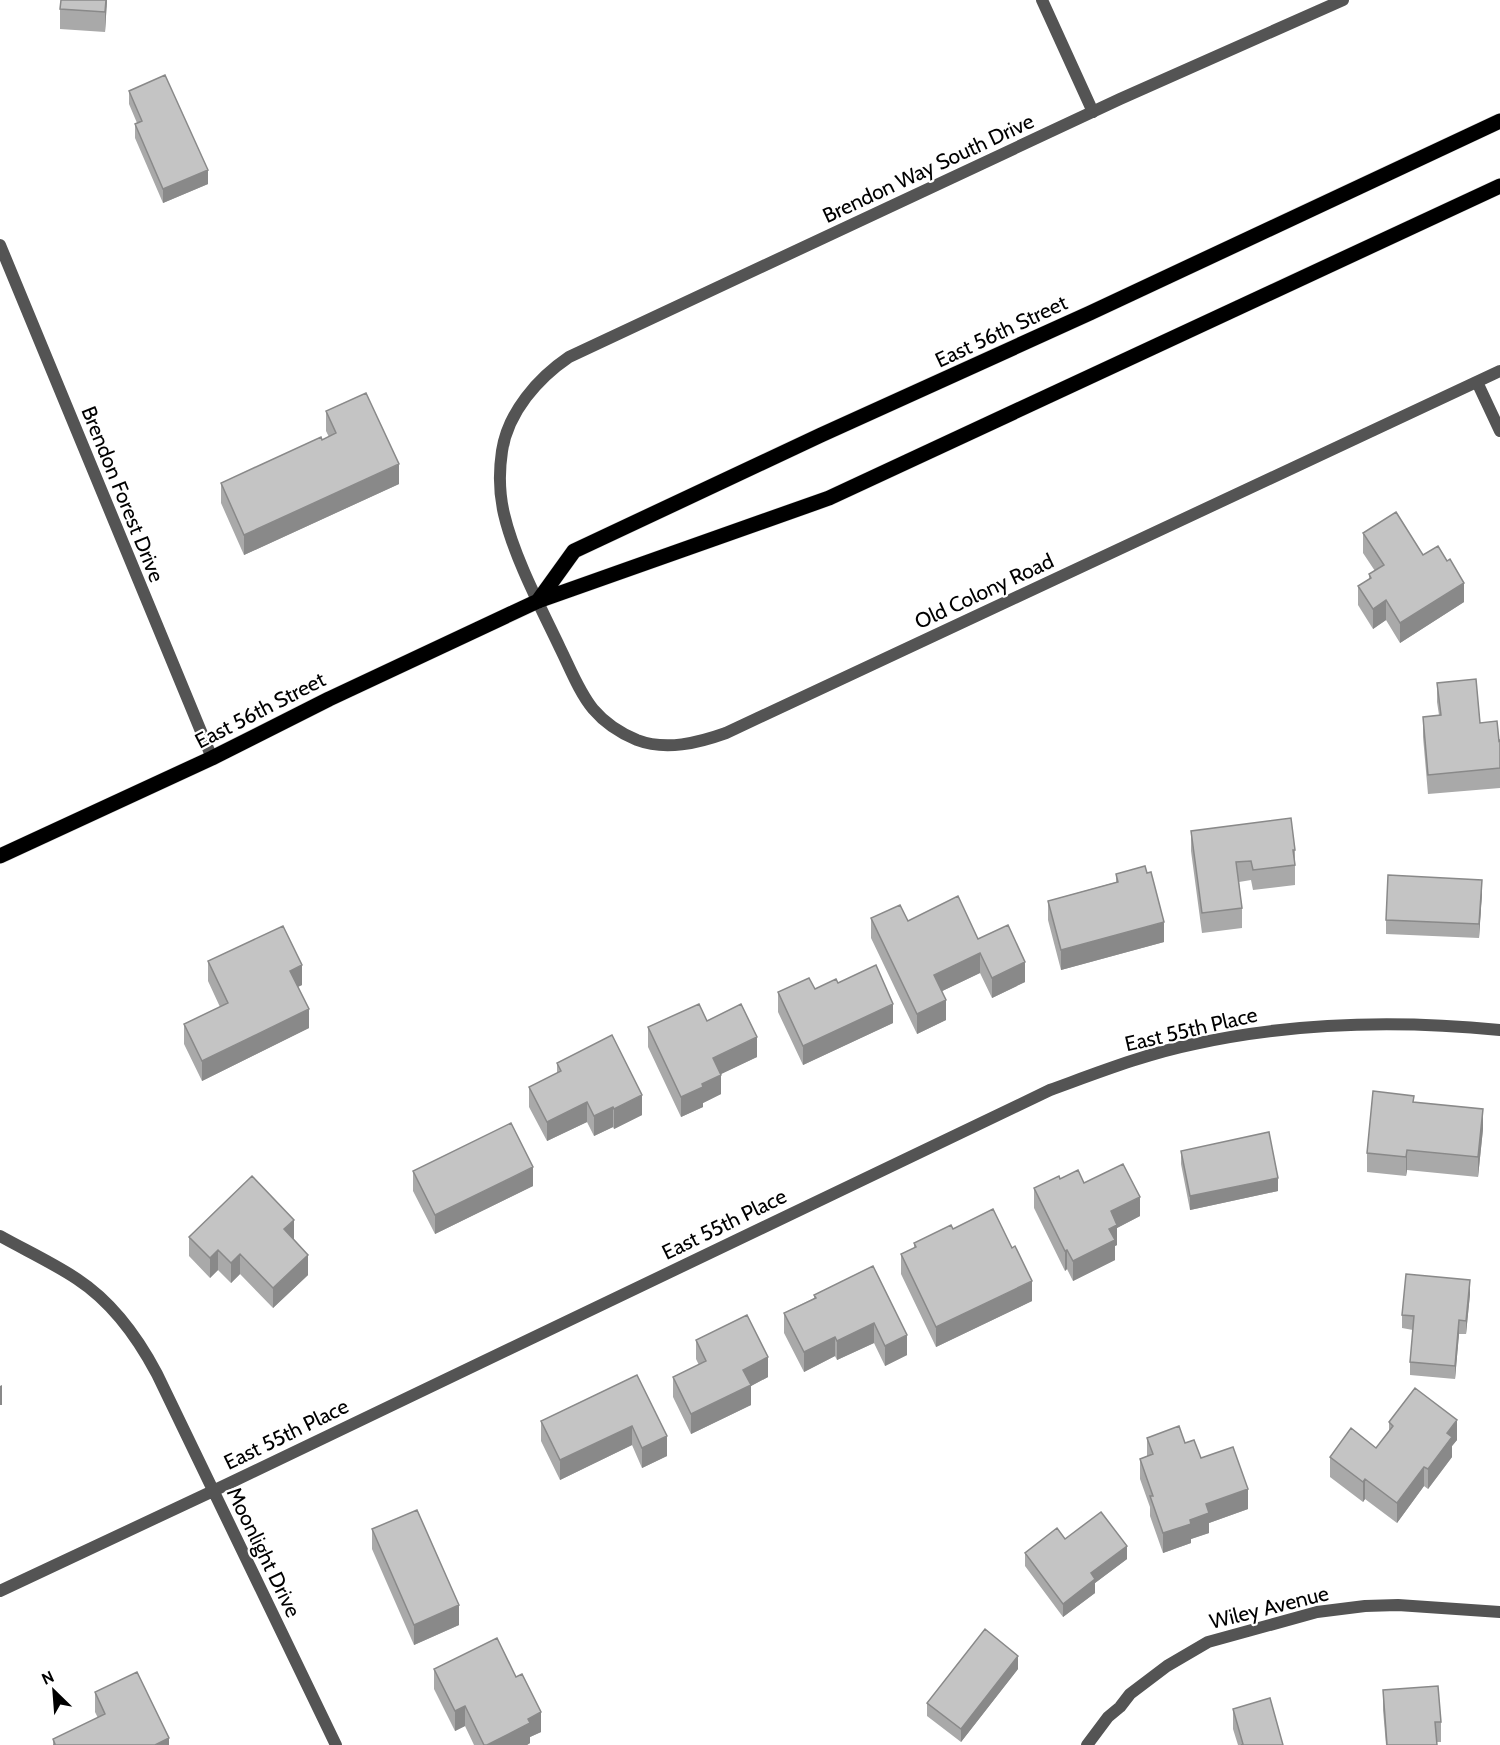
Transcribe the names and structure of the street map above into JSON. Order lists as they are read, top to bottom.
{
  "streets": {
    "main road": ["East 56th Street"],
    "street": [
      "Brendon Way South Drive",
      "Brendon Forest Drive",
      "Old Colony Road",
      "East 55th Place",
      "Moonlight Drive",
      "Wiley Avenue"
    ]
  },
  "crossings": [
    ["Brendon Way South Drive", "East 56th Street"],
    ["Brendon Way South Drive", "Old Colony Road"],
    ["East 56th Street", "Brendon Forest Drive"],
    ["East 56th Street", "Old Colony Road"],
    ["East 55th Place", "Moonlight Drive"]
  ],
  "north": "top left"
}
